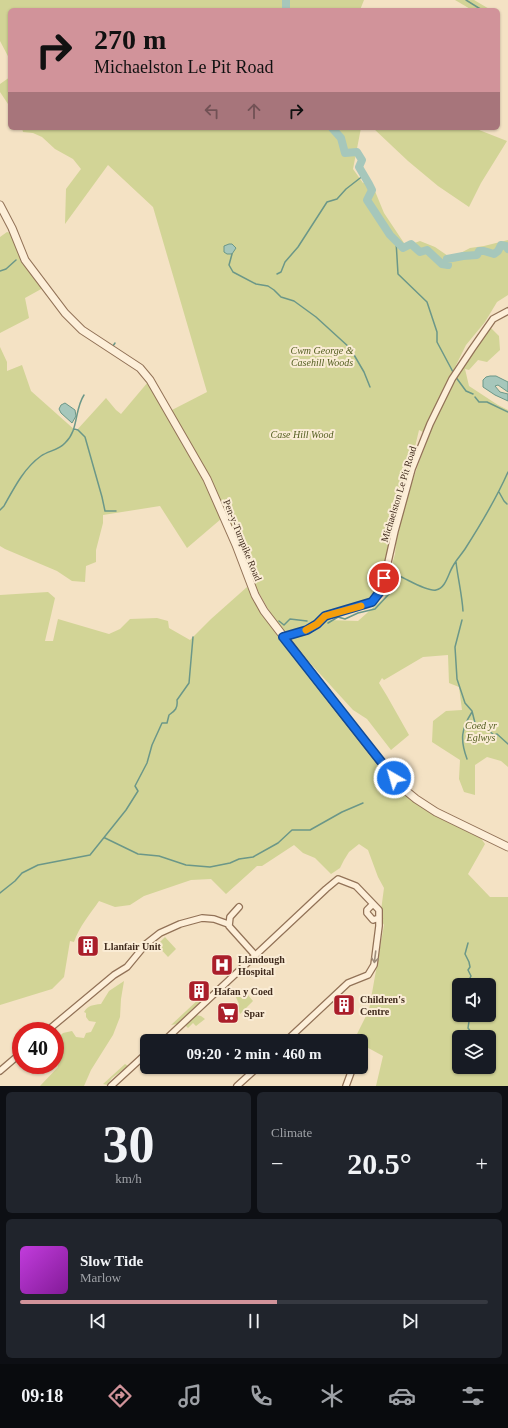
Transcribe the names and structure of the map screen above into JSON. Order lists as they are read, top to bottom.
{
  "streets": {
    "street": ["Michaelston Le Pit Road", "Pen-y-Turnpike Road"]
  },
  "crossings": [
    ["Michaelston Le Pit Road", "Pen-y-Turnpike Road"]
  ],
  "parks": ["Cwm George & Casehill Woods", "Case Hill Wood", "Coed yr Eglwys"],
  "places": {
    "building": ["Llanfair Unit", "Hafan y Coed", "Children's Centre"],
    "hospital": ["Llandough Hospital"],
    "supermarket": ["Spar"]
  },
  "page": {
    "turn": ["270 m", "Michaelston Le Pit Road"],
    "limit": "40",
    "trip": "09:20 · 2 min · 460 m",
    "tile": [
      ["30", "km/h"],
      "Climate"
    ],
    "heat": ["−", "20.5°", "+"],
    "song": ["Slow Tide", "Marlow"],
    "tabs": "09:18"
  }
}
